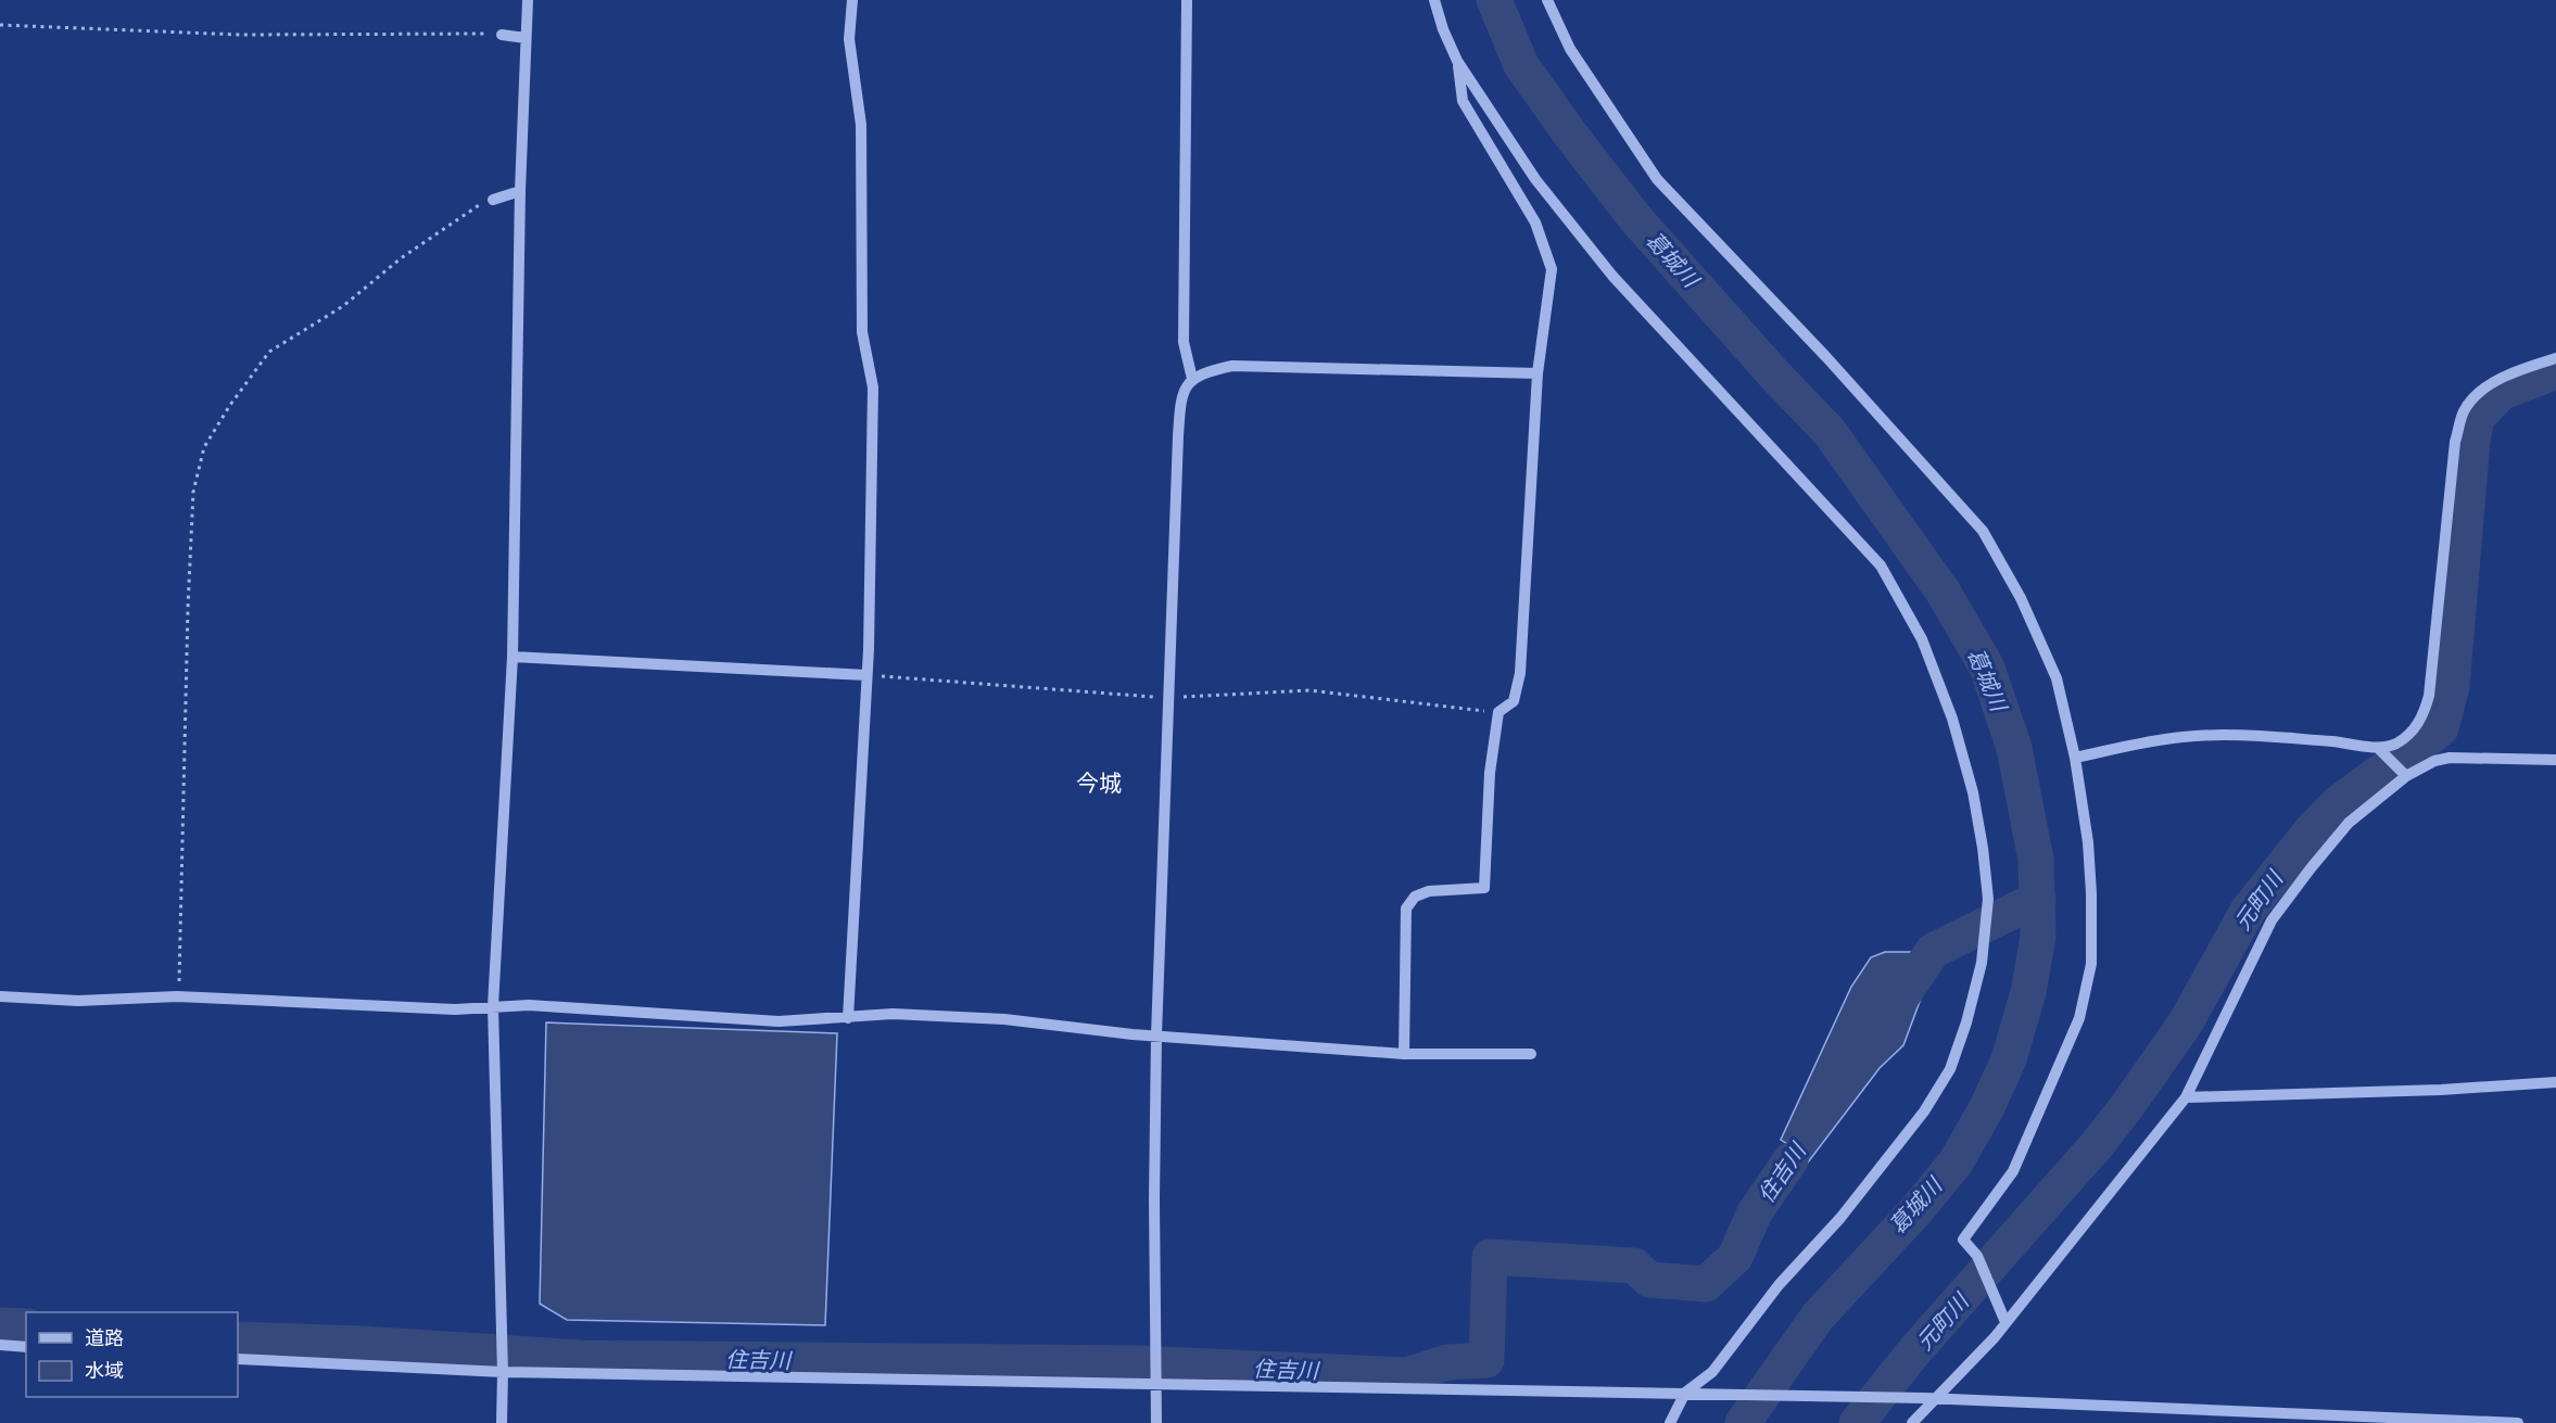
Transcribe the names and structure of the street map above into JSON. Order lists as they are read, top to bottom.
{
  "districts": ["今城"],
  "water": ["葛城川", "元町川", "住吉川"],
  "legend": ["道路", "水域"]
}
